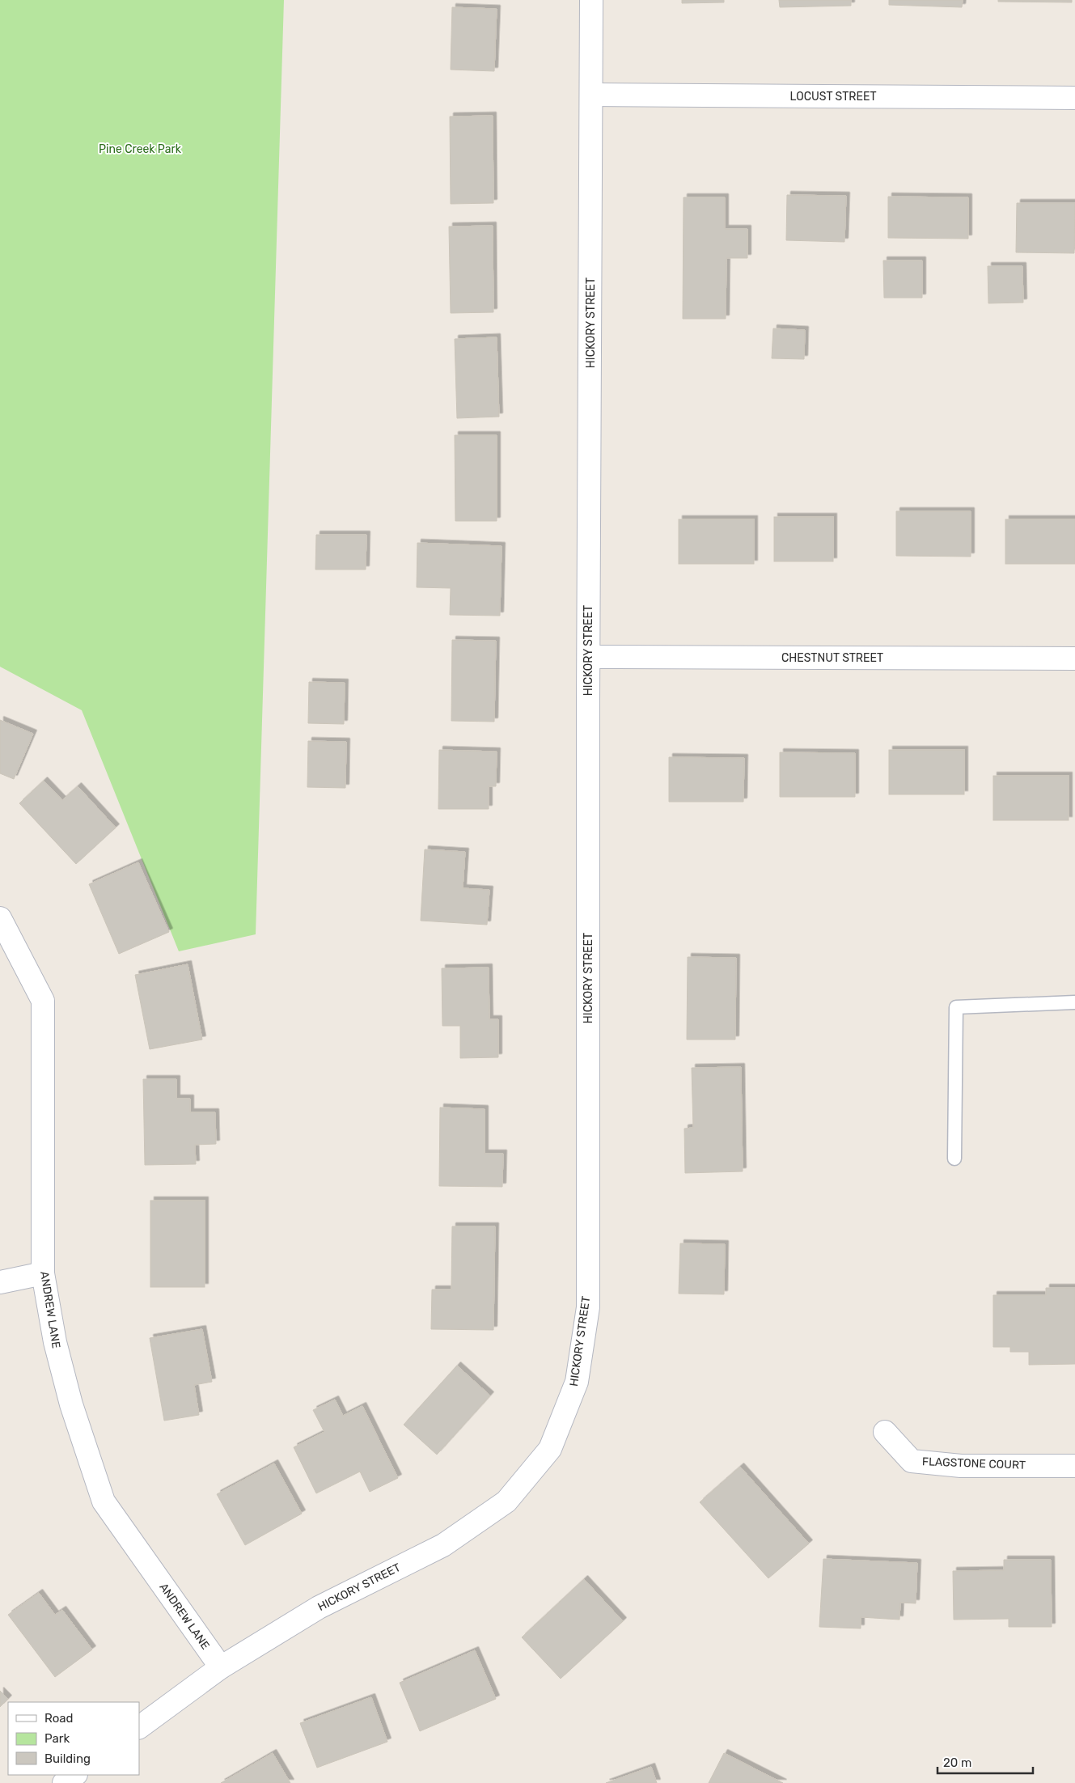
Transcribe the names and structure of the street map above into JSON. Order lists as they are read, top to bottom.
{
  "streets": {
    "street": [
      "LOCUST STREET",
      "HICKORY STREET",
      "CHESTNUT STREET",
      "ANDREW LANE",
      "FLAGSTONE COURT"
    ]
  },
  "crossings": [
    ["LOCUST STREET", "HICKORY STREET"],
    ["HICKORY STREET", "CHESTNUT STREET"],
    ["HICKORY STREET", "ANDREW LANE"]
  ],
  "parks": ["Pine Creek Park"],
  "legend": ["Road", "Park", "Building"],
  "scale_bar": "20 m"
}
